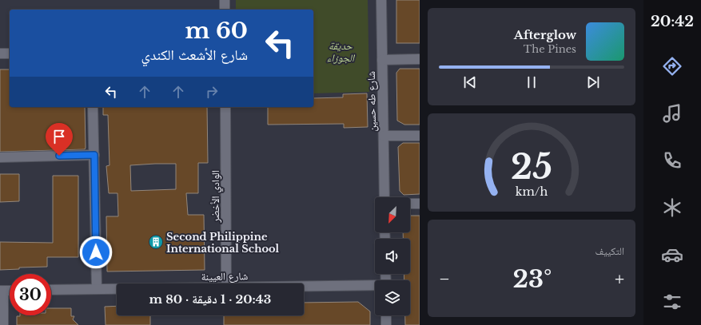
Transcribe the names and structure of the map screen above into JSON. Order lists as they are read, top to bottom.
{
  "streets": {
    "street": ["شارع طه حسين", "الوادي الأخضر", "شارع العيينة"]
  },
  "parks": ["حديقة الجوزاء"],
  "places": {
    "building": ["Second Philippine International School"]
  },
  "north": "bottom left",
  "page": {
    "tabs": "20:42",
    "turn": ["60 m", "شارع الأشعث الكندي"],
    "song": ["Afterglow", "The Pines"],
    "tile": "التكييف",
    "heat": ["−", "23°", "+"],
    "limit": "30",
    "trip": "20:43 · 1 دقيقة · 80 m",
    "gauge": ["25", "km/h"]
  }
}
